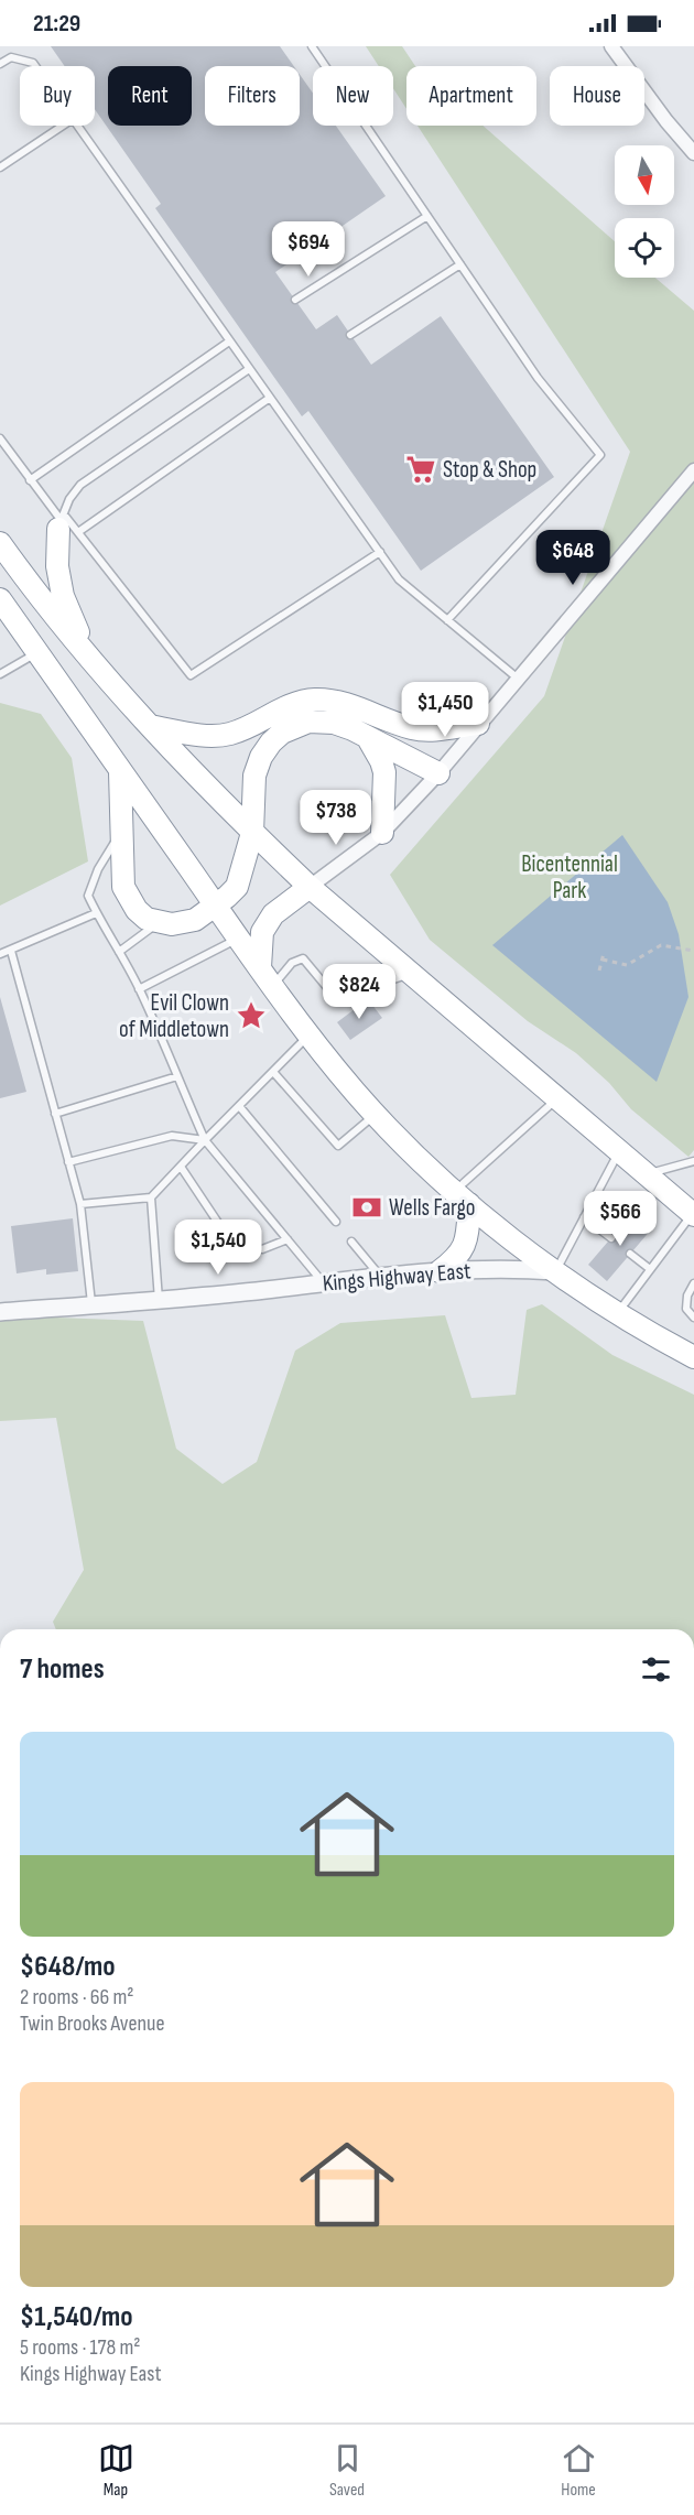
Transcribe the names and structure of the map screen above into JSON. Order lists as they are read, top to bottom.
{
  "streets": {
    "street": ["Kings Highway East"]
  },
  "parks": ["Bicentennial Park"],
  "places": {
    "supermarket": ["Stop & Shop"],
    "place": ["Evil Clown of Middletown"],
    "bank": ["Wells Fargo"]
  },
  "north": "bottom",
  "page": {
    "status": "21:29",
    "chip": [
      "Buy",
      "Rent",
      "Filters",
      "New",
      "Apartment",
      "House"
    ],
    "price": [
      "$694",
      "$648",
      "$1,450",
      "$738",
      "$824",
      "$566",
      "$1,540"
    ],
    "heading": "7 homes",
    "list": [
      {
        "name": "$648/mo",
        "note": "2 rooms · 66 m² · Twin Brooks Avenue"
      },
      {
        "name": "$1,540/mo",
        "note": "5 rooms · 178 m² · Kings Highway East"
      }
    ],
    "tabs": ["Map", "Saved", "Home"]
  }
}
